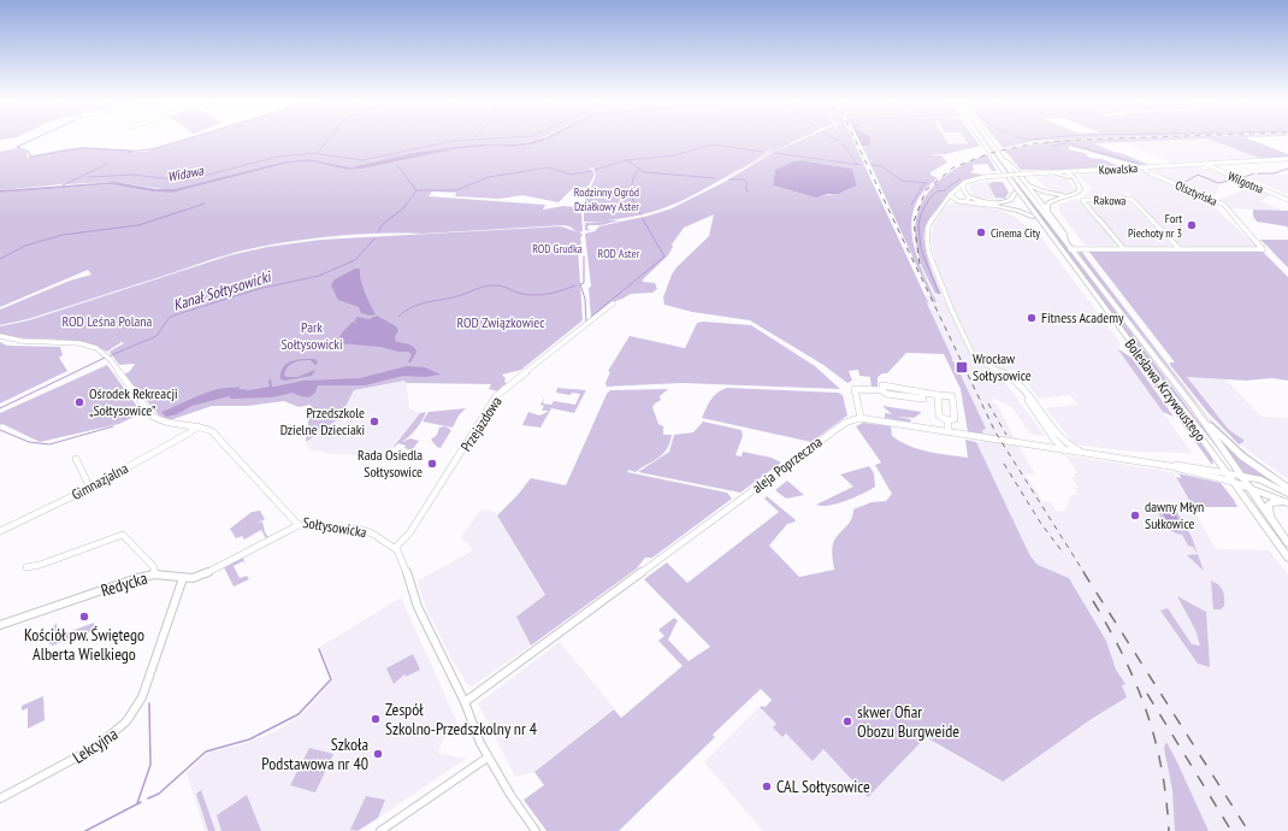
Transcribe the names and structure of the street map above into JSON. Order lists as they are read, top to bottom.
{
  "streets": {
    "main road": ["Bolesława Krzywoustego"],
    "street": [
      "Kowalska",
      "Wilgotna",
      "Olsztyńska",
      "Rakowa",
      "Przejazdowa",
      "aleja Poprzeczna",
      "Gimnazjalna",
      "Sołtysowicka",
      "Redycka",
      "Lekcyjna"
    ]
  },
  "crossings": [
    ["Kowalska", "Wilgotna"],
    ["Kowalska", "Olsztyńska"],
    ["Olsztyńska", "Rakowa"],
    ["Przejazdowa", "Sołtysowicka"],
    ["Gimnazjalna", "Sołtysowicka"],
    ["Sołtysowicka", "Redycka"],
    ["Redycka", "Lekcyjna"]
  ],
  "water": ["Widawa", "Kanał Sołtysowicki"],
  "parks": [
    "Rodzinny Ogród Działkowy Aster",
    "ROD Grudka",
    "ROD Aster",
    "ROD Leśna Polana",
    "ROD Związkowiec",
    "Park Sołtysowicki"
  ],
  "places": {
    "other": [
      "Fort Piechoty nr 3",
      "Cinema City",
      "Fitness Academy",
      "Ośrodek Rekreacji „Sołtysowice”",
      "Przedszkole Dzielne Dzieciaki",
      "Rada Osiedla Sołtysowice",
      "dawny Młyn Sułkowice",
      "Kościół pw. Świętego Alberta Wielkiego",
      "Zespół Szkolno-Przedszkolny nr 4",
      "skwer Ofiar Obozu Burgweide",
      "Szkoła Podstawowa nr 40",
      "CAL Sołtysowice"
    ],
    "transit": ["Wrocław Sołtysowice"]
  }
}
